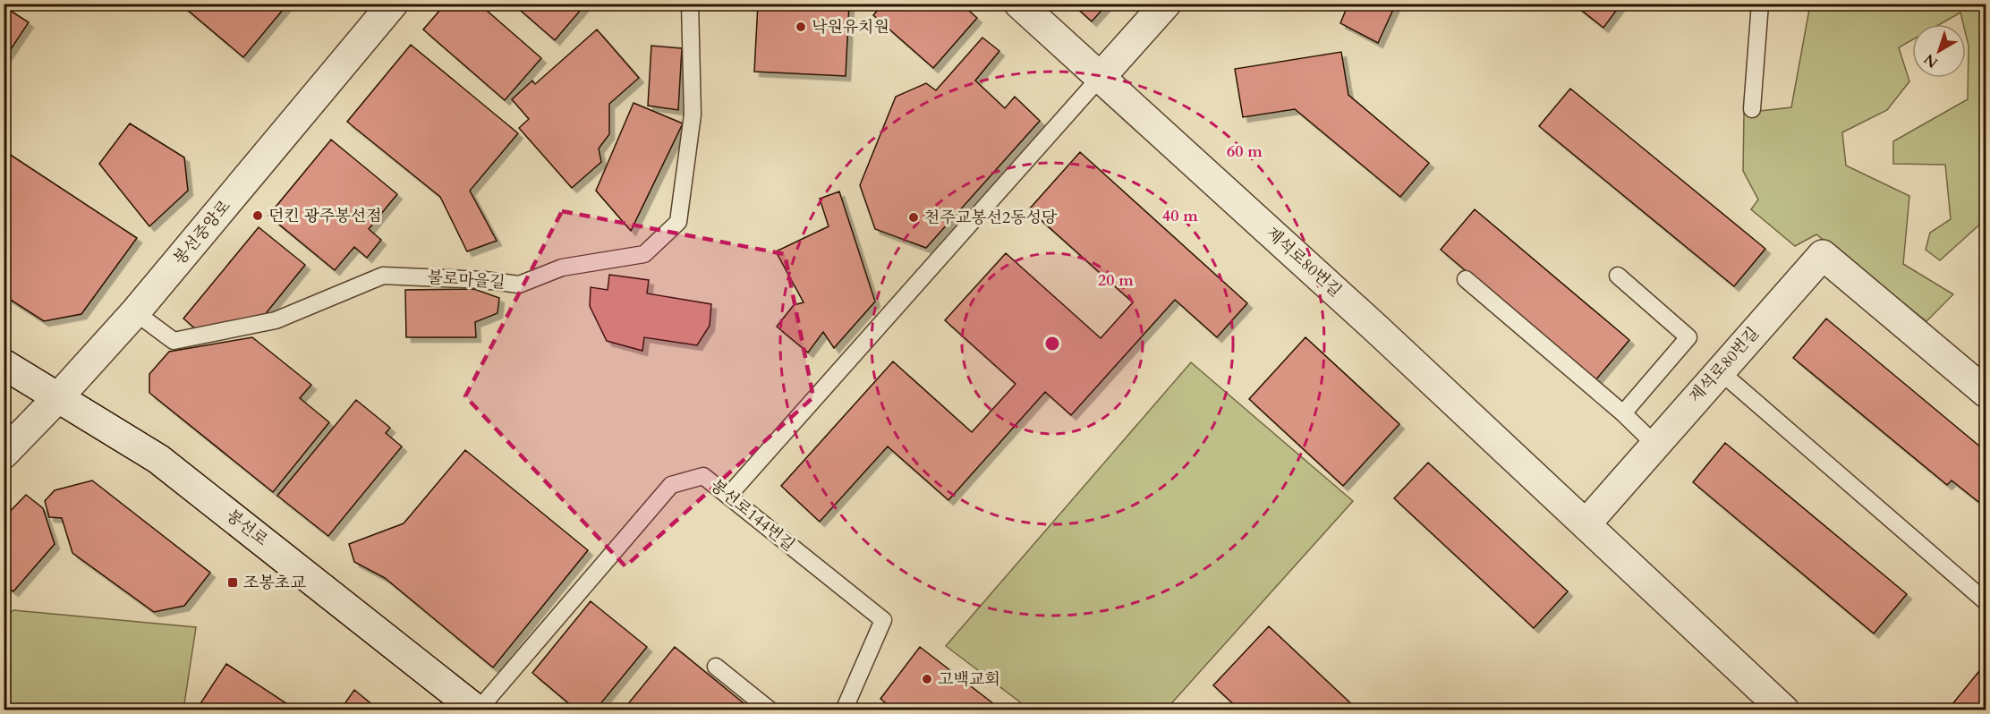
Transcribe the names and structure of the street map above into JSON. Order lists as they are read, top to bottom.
{
  "streets": {
    "street": ["봉선중앙로", "제석로80번길", "봉선로"],
    "lane": ["불로마을길", "봉선로144번길"]
  },
  "crossings": [
    ["봉선중앙로", "불로마을길"],
    ["봉선중앙로", "봉선로"],
    ["봉선로144번길", "봉선로"]
  ],
  "places": {
    "other": [
      "낙원유치원",
      "던킨 광주봉선점",
      "천주교봉선2동성당",
      "고백교회"
    ],
    "transit": ["조봉초교"]
  },
  "north": "bottom left",
  "rings": ["60 m", "40 m", "20 m"]
}
